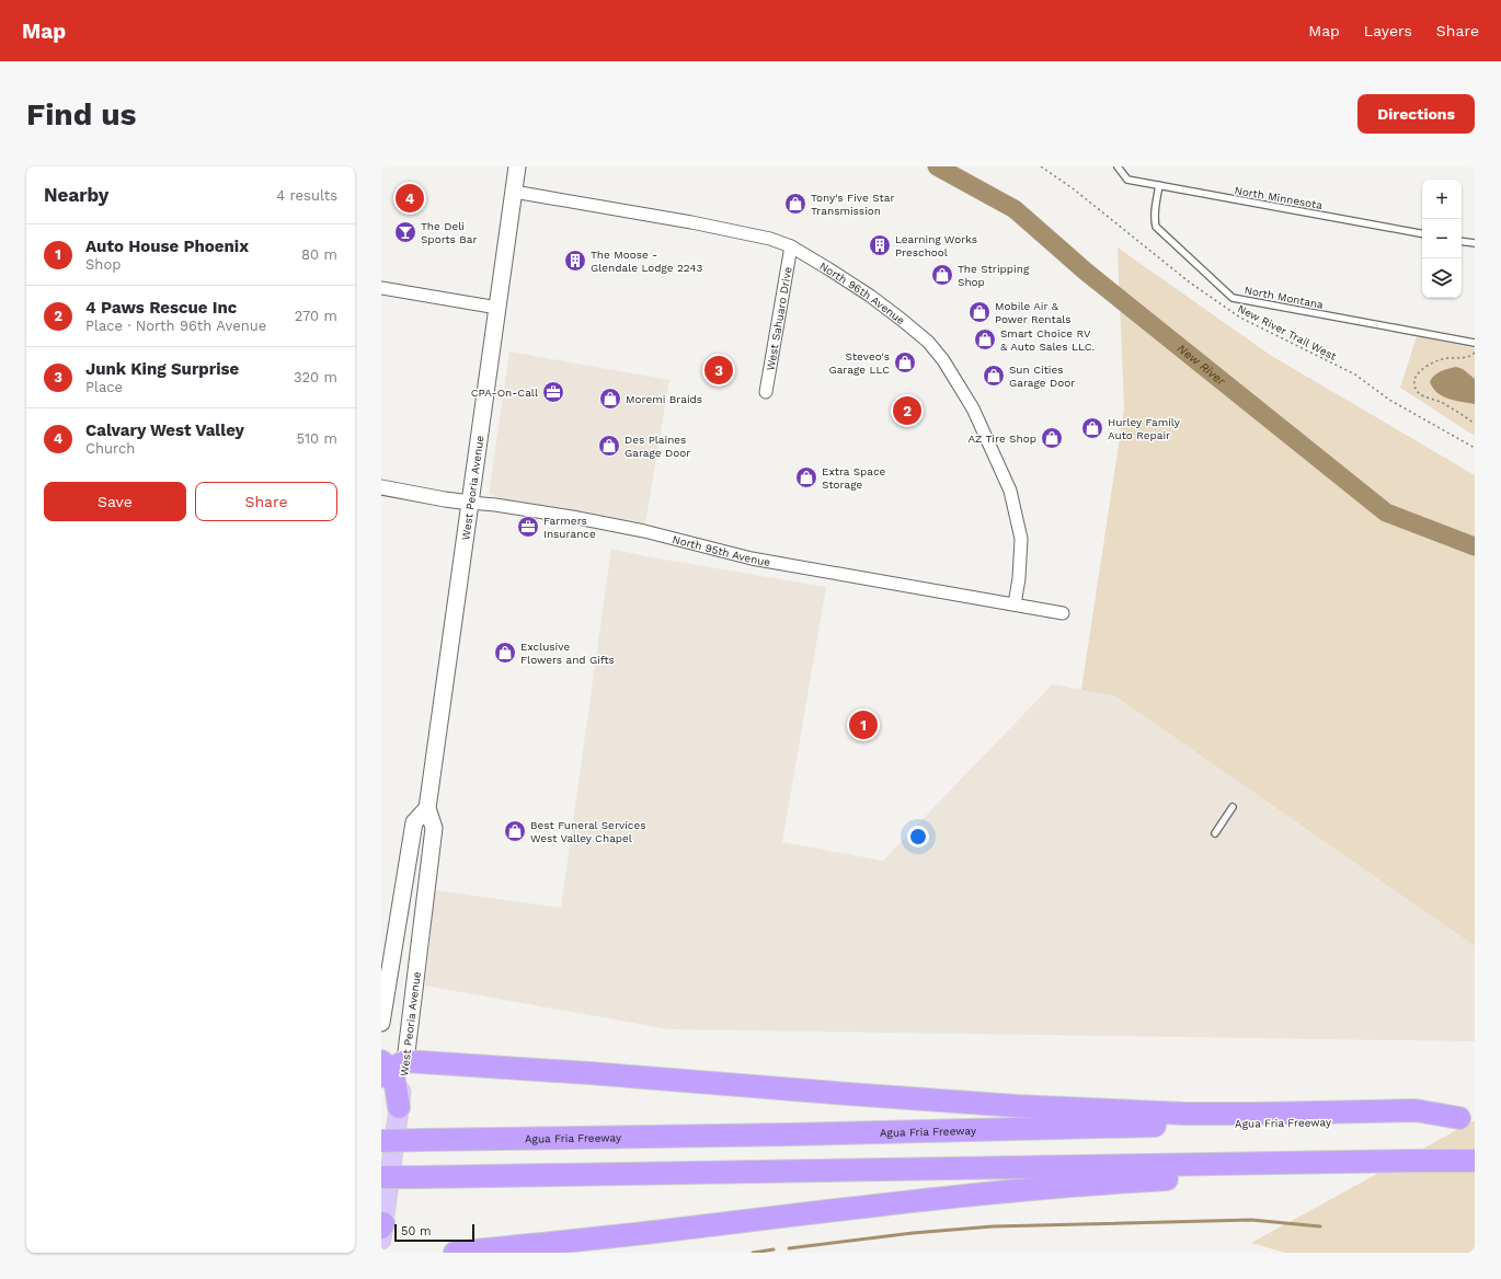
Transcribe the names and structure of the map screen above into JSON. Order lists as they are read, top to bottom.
{
  "streets": {
    "highway": ["Agua Fria Freeway"],
    "main road": ["West Peoria Avenue"],
    "street": ["North 96th Avenue", "West Sahuaro Drive", "North 95th Avenue"],
    "lane": ["North Minnesota", "North Montana"],
    "path": ["New River Trail West"]
  },
  "crossings": [
    ["North Minnesota", "North Montana"],
    ["North 96th Avenue", "West Sahuaro Drive"],
    ["North 96th Avenue", "West Peoria Avenue"],
    ["North 96th Avenue", "North 95th Avenue"],
    ["West Peoria Avenue", "North 95th Avenue"]
  ],
  "water": ["New River"],
  "places": {
    "shop": [
      "Tony's Five Star Transmission",
      "The Stripping Shop",
      "Mobile Air & Power Rentals",
      "Smart Choice RV & Auto Sales LLC.",
      "Steveo's Garage LLC",
      "Sun Cities Garage Door",
      "Moremi Braids",
      "Hurley Family Auto Repair",
      "AZ Tire Shop",
      "Des Plaines Garage Door",
      "Extra Space Storage",
      "Exclusive Flowers and Gifts",
      "Best Funeral Services West Valley Chapel"
    ],
    "bar": ["The Deli Sports Bar"],
    "building": ["Learning Works Preschool", "The Moose - Glendale Lodge 2243"],
    "office": ["CPA-On-Call", "Farmers Insurance"]
  },
  "scale_bar": "50 m",
  "page": {
    "header": "Map",
    "nav": ["Map", "Layers", "Share"],
    "buttons": [
      "Directions",
      ["Save", "Share"]
    ],
    "title": "Find us",
    "heading": ["Nearby", "4 results"],
    "map_buttons": ["+", "−"],
    "pins": [
      "4",
      "3",
      "2",
      "1"
    ],
    "list": [
      {
        "mark": "1",
        "name": "Auto House Phoenix",
        "note": "Shop",
        "value": "80 m"
      },
      {
        "mark": "2",
        "name": "4 Paws Rescue Inc",
        "note": "Place · North 96th Avenue",
        "value": "270 m"
      },
      {
        "mark": "3",
        "name": "Junk King Surprise",
        "note": "Place",
        "value": "320 m"
      },
      {
        "mark": "4",
        "name": "Calvary West Valley",
        "note": "Church",
        "value": "510 m"
      }
    ],
    "scale": "50 m"
  }
}
